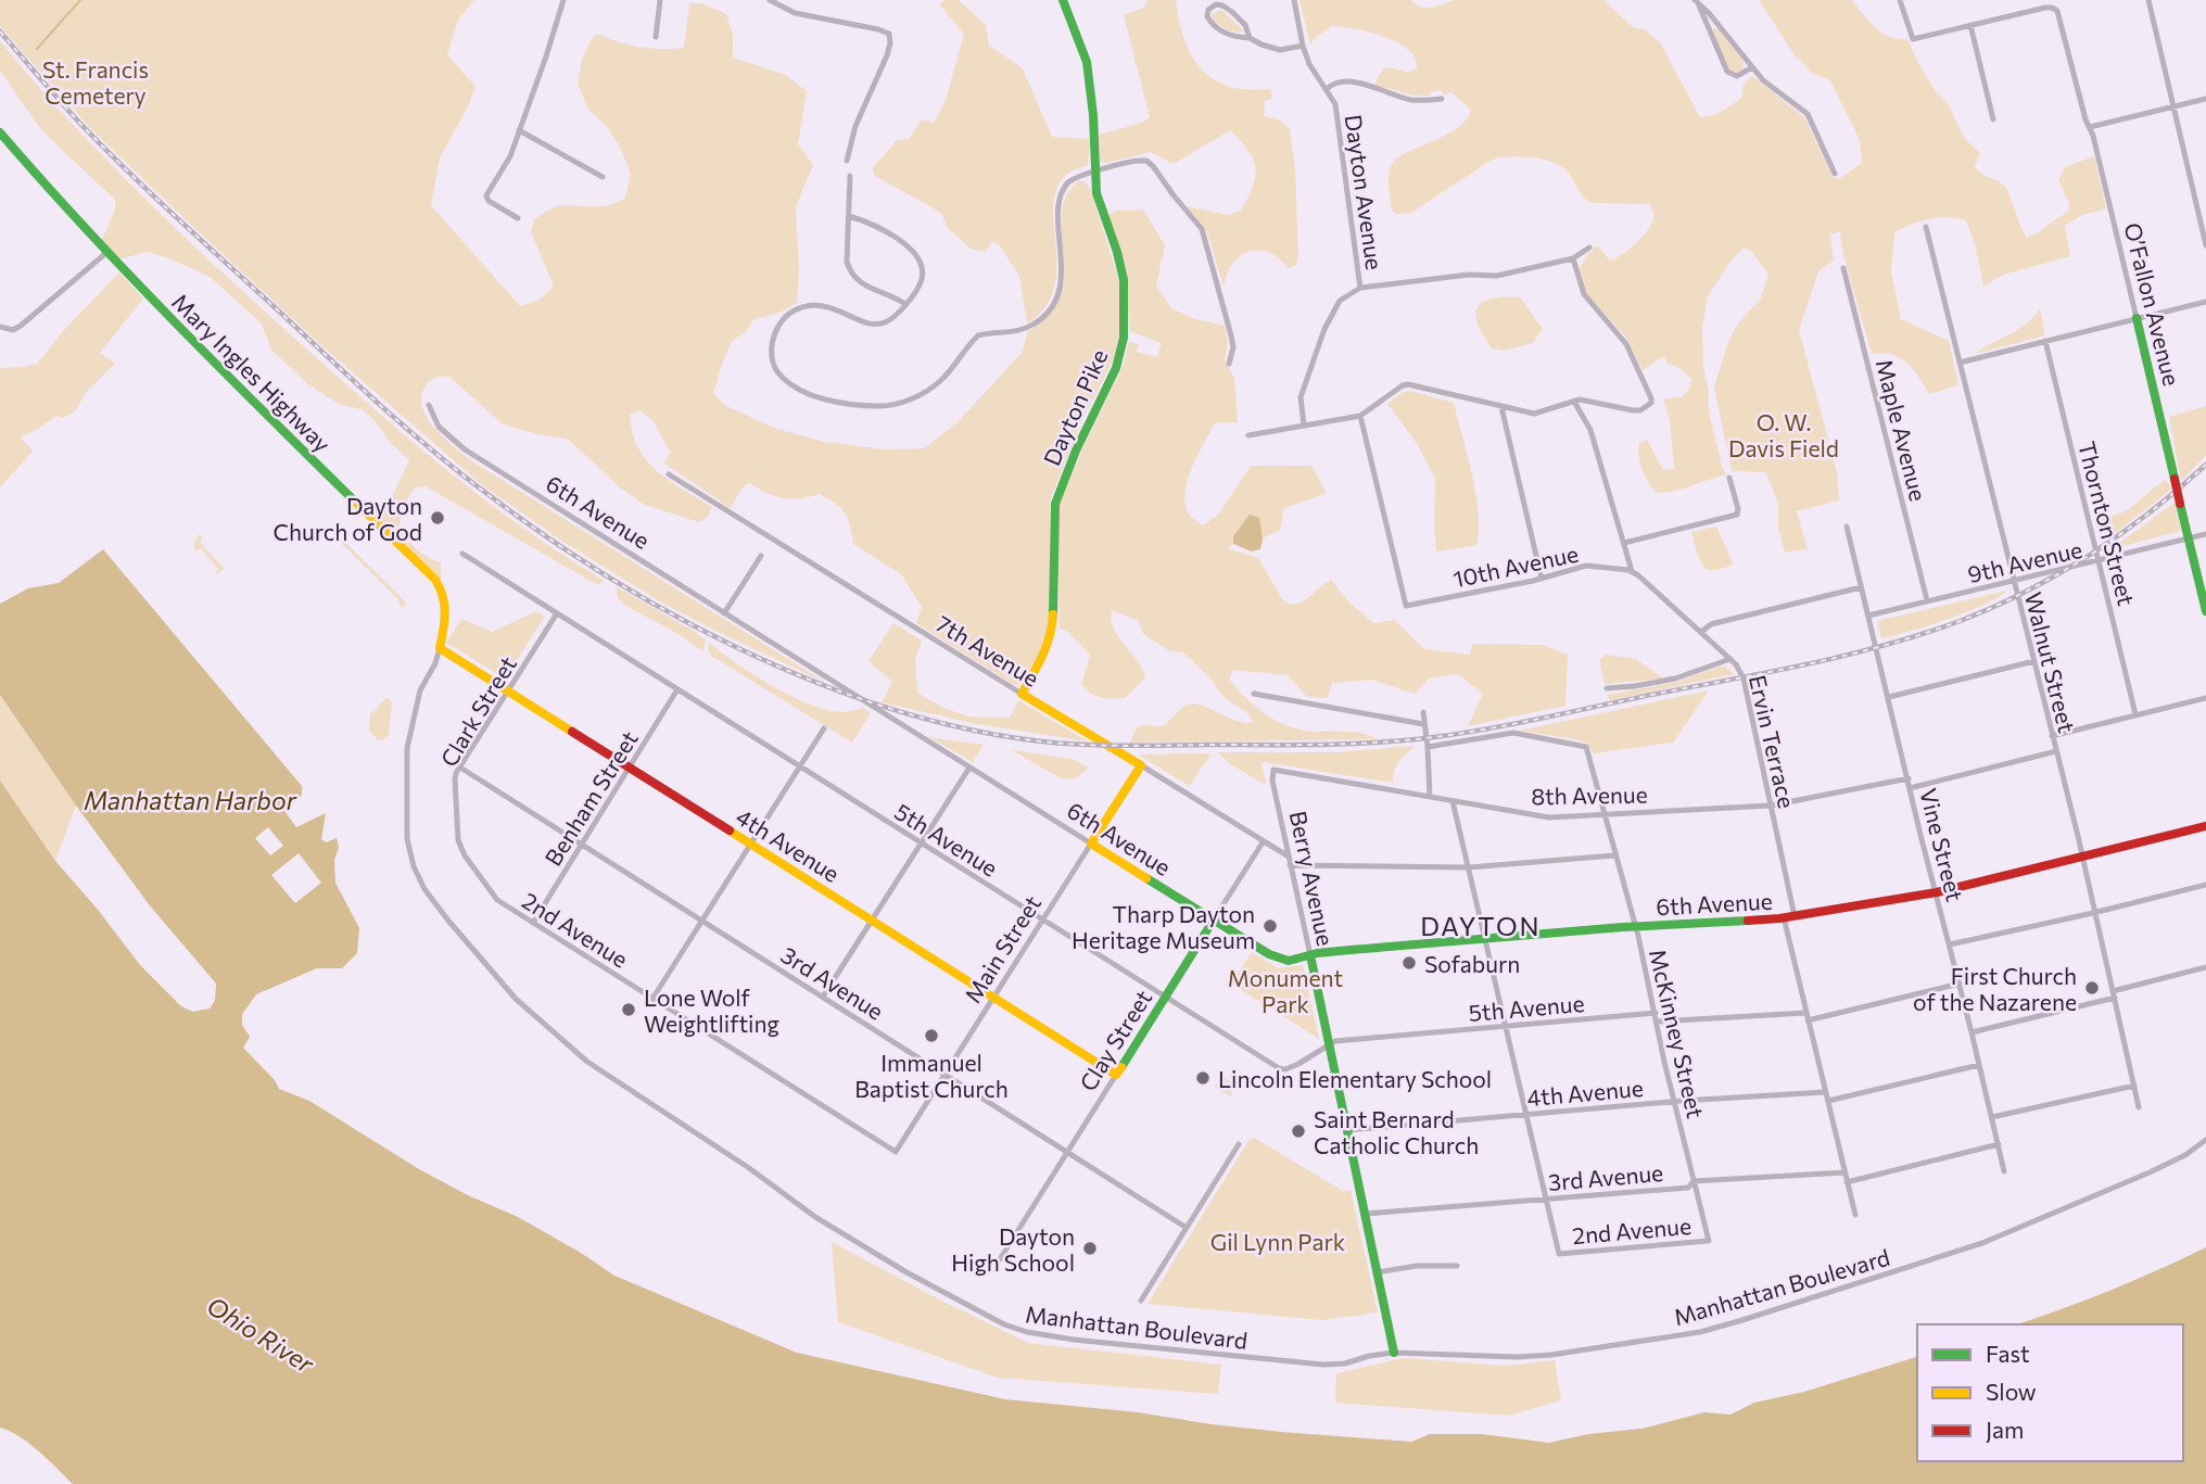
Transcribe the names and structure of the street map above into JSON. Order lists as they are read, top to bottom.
{
  "streets": {
    "street": [
      "Dayton Avenue",
      "O’Fallon Avenue",
      "Mary Ingles Highway",
      "Dayton Pike",
      "Maple Avenue",
      "6th Avenue",
      "Thornton Street",
      "9th Avenue",
      "10th Avenue",
      "7th Avenue",
      "Walnut Street",
      "Clark Street",
      "Ervin Terrace",
      "8th Avenue",
      "Benham Street",
      "5th Avenue",
      "4th Avenue",
      "Vine Street",
      "Berry Avenue",
      "2nd Avenue",
      "Main Street",
      "3rd Avenue",
      "McKinney Street",
      "Clay Street",
      "Manhattan Boulevard"
    ]
  },
  "crossings": [
    ["O’Fallon Avenue", "9th Avenue"],
    ["Mary Ingles Highway", "4th Avenue"],
    ["Mary Ingles Highway", "Manhattan Boulevard"],
    ["Dayton Pike", "7th Avenue"],
    ["Maple Avenue", "9th Avenue"],
    ["6th Avenue", "Walnut Street"],
    ["6th Avenue", "Ervin Terrace"],
    ["6th Avenue", "Vine Street"],
    ["6th Avenue", "Berry Avenue"],
    ["6th Avenue", "Main Street"],
    ["6th Avenue", "McKinney Street"],
    ["6th Avenue", "Clay Street"],
    ["Thornton Street", "9th Avenue"],
    ["9th Avenue", "Walnut Street"],
    ["9th Avenue", "Vine Street"],
    ["10th Avenue", "Ervin Terrace"],
    ["7th Avenue", "Berry Avenue"],
    ["7th Avenue", "Main Street"],
    ["7th Avenue", "Clay Street"],
    ["Clark Street", "5th Avenue"],
    ["Clark Street", "4th Avenue"],
    ["Clark Street", "2nd Avenue"],
    ["Clark Street", "3rd Avenue"],
    ["Ervin Terrace", "8th Avenue"],
    ["Ervin Terrace", "4th Avenue"],
    ["Ervin Terrace", "3rd Avenue"],
    ["8th Avenue", "Vine Street"],
    ["8th Avenue", "Berry Avenue"],
    ["8th Avenue", "McKinney Street"],
    ["Benham Street", "5th Avenue"],
    ["Benham Street", "4th Avenue"],
    ["Benham Street", "2nd Avenue"],
    ["Benham Street", "3rd Avenue"],
    ["5th Avenue", "Berry Avenue"],
    ["5th Avenue", "Main Street"],
    ["5th Avenue", "McKinney Street"],
    ["5th Avenue", "Clay Street"],
    ["4th Avenue", "Berry Avenue"],
    ["4th Avenue", "Main Street"],
    ["4th Avenue", "McKinney Street"],
    ["4th Avenue", "Clay Street"],
    ["4th Avenue", "Manhattan Boulevard"],
    ["Berry Avenue", "3rd Avenue"],
    ["Berry Avenue", "Manhattan Boulevard"],
    ["2nd Avenue", "Main Street"],
    ["2nd Avenue", "3rd Avenue"],
    ["2nd Avenue", "McKinney Street"],
    ["Main Street", "3rd Avenue"],
    ["3rd Avenue", "McKinney Street"],
    ["3rd Avenue", "Clay Street"]
  ],
  "districts": ["DAYTON"],
  "water": ["Manhattan Harbor", "Ohio River"],
  "parks": [
    "St. Francis Cemetery",
    "O. W. Davis Field",
    "Monument Park",
    "Gil Lynn Park"
  ],
  "places": [
    "Dayton Church of God",
    "Tharp Dayton Heritage Museum",
    "Sofaburn",
    "First Church of the Nazarene",
    "Lone Wolf Weightlifting",
    "Immanuel Baptist Church",
    "Lincoln Elementary School",
    "Saint Bernard Catholic Church",
    "Dayton High School"
  ],
  "legend": ["Fast", "Slow", "Jam"]
}
